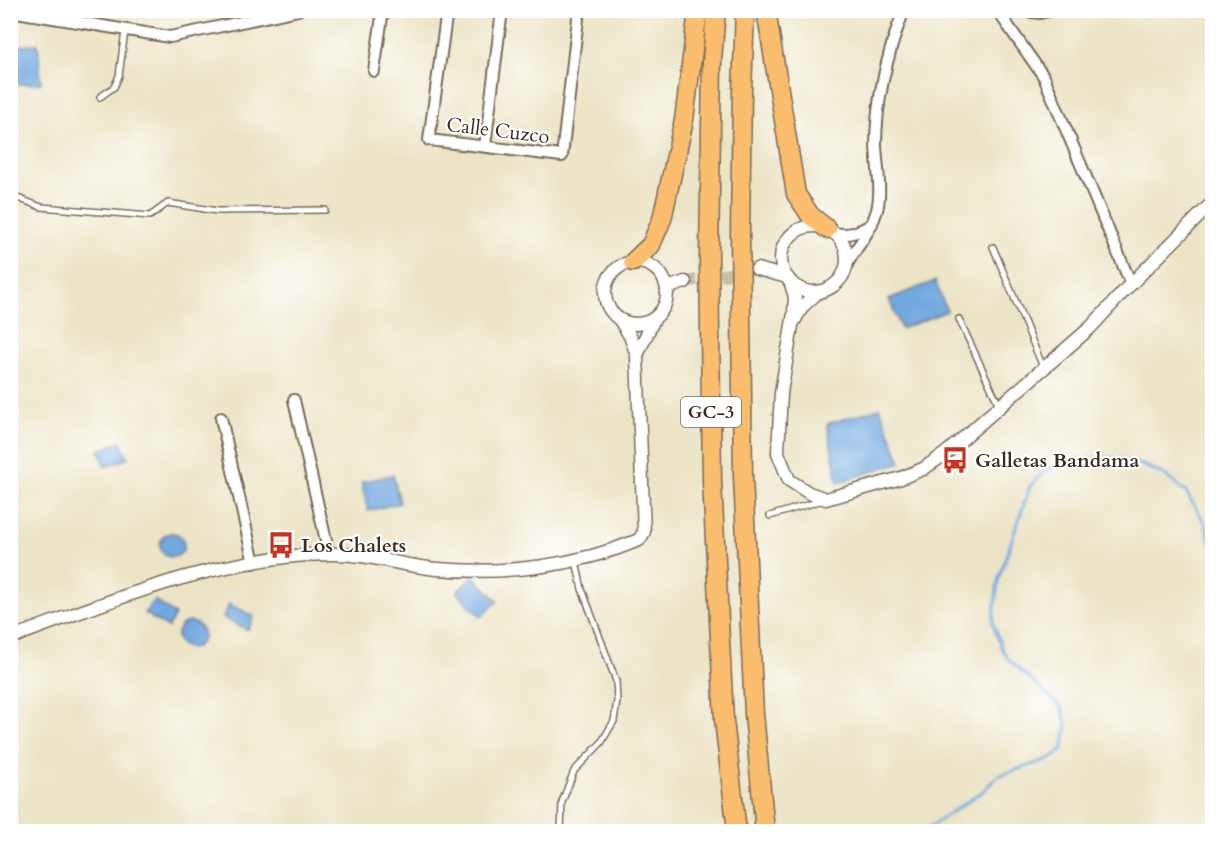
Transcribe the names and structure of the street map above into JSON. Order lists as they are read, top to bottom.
{
  "streets": {
    "highway": ["GC-3"],
    "street": ["Calle Cuzco"]
  },
  "places": {
    "bus stop": ["Galletas Bandama", "Los Chalets"]
  }
}
